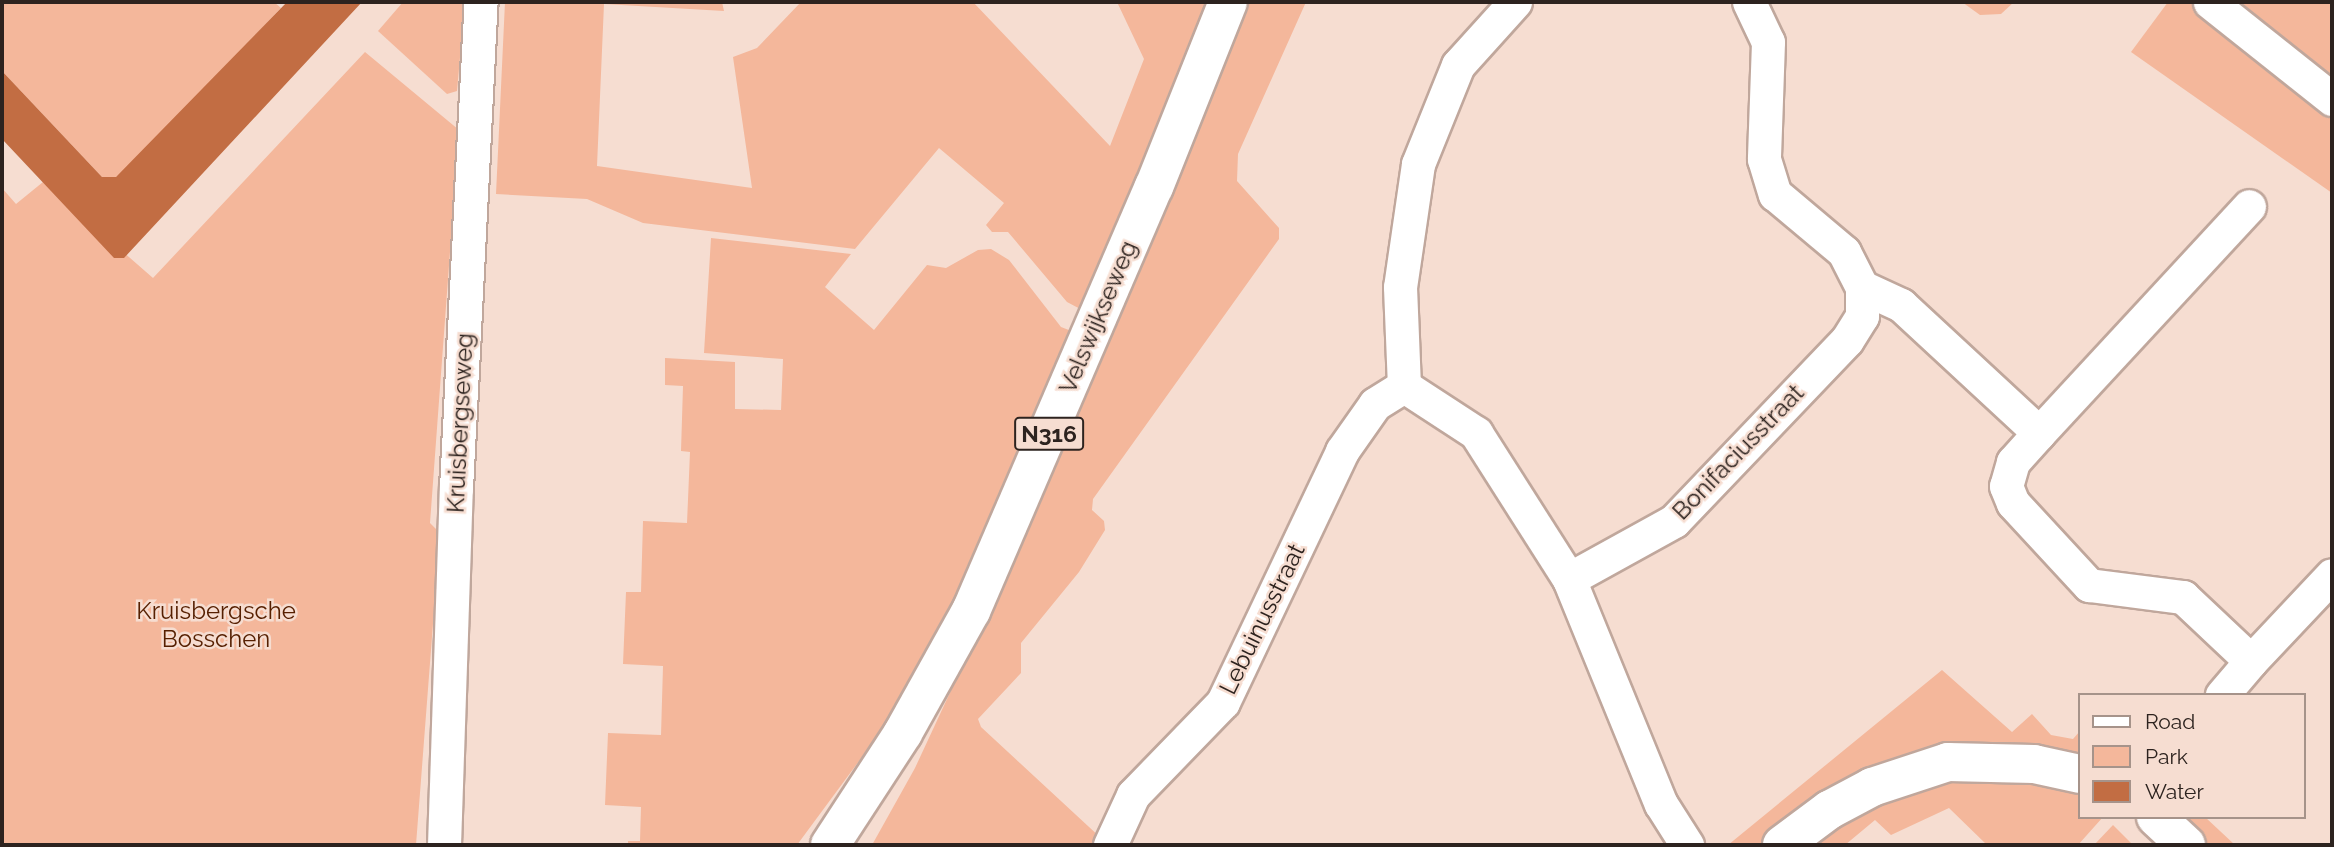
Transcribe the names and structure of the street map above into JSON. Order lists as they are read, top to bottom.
{
  "streets": {
    "main road": ["Velswijkseweg", "N316"],
    "street": ["Kruisbergseweg", "Bonifaciusstraat", "Lebuinusstraat"]
  },
  "parks": ["Kruisbergsche Bosschen"],
  "legend": ["Road", "Park", "Water"]
}
